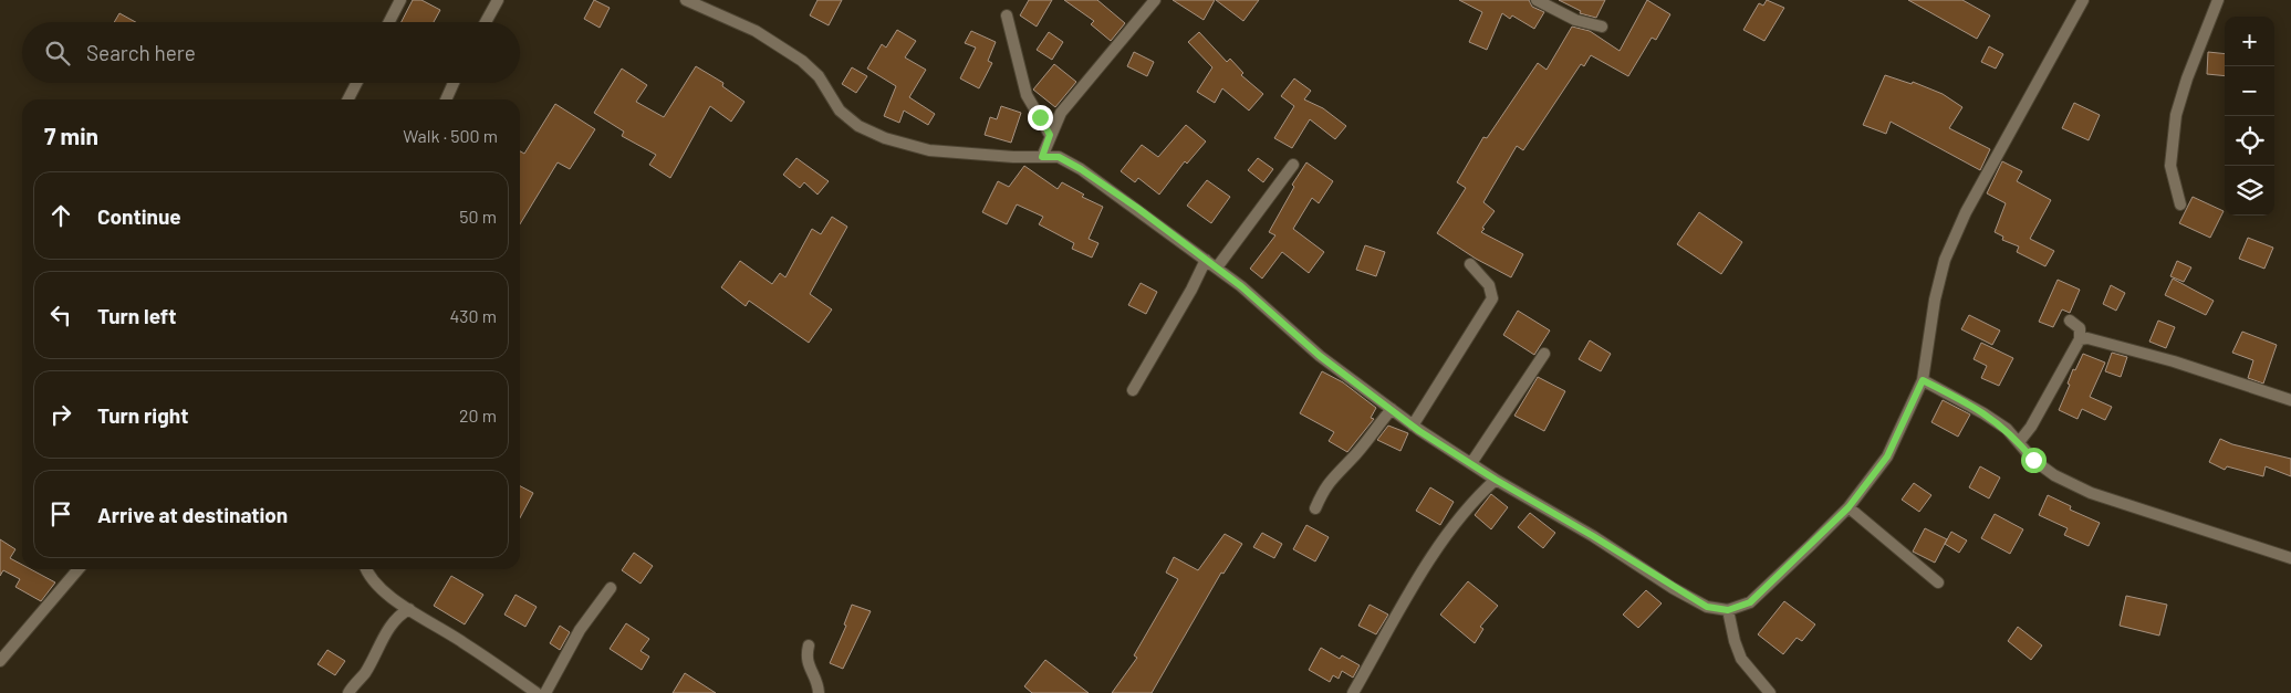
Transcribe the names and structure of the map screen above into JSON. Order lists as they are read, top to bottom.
{
  "page": {
    "map_buttons": ["+", "−"],
    "search": "Search here",
    "heading": ["7 min", "Walk · 500 m"],
    "list": [
      ["Continue", "50 m"],
      ["Turn left", "430 m"],
      ["Turn right", "20 m"],
      "Arrive at destination"
    ]
  }
}
